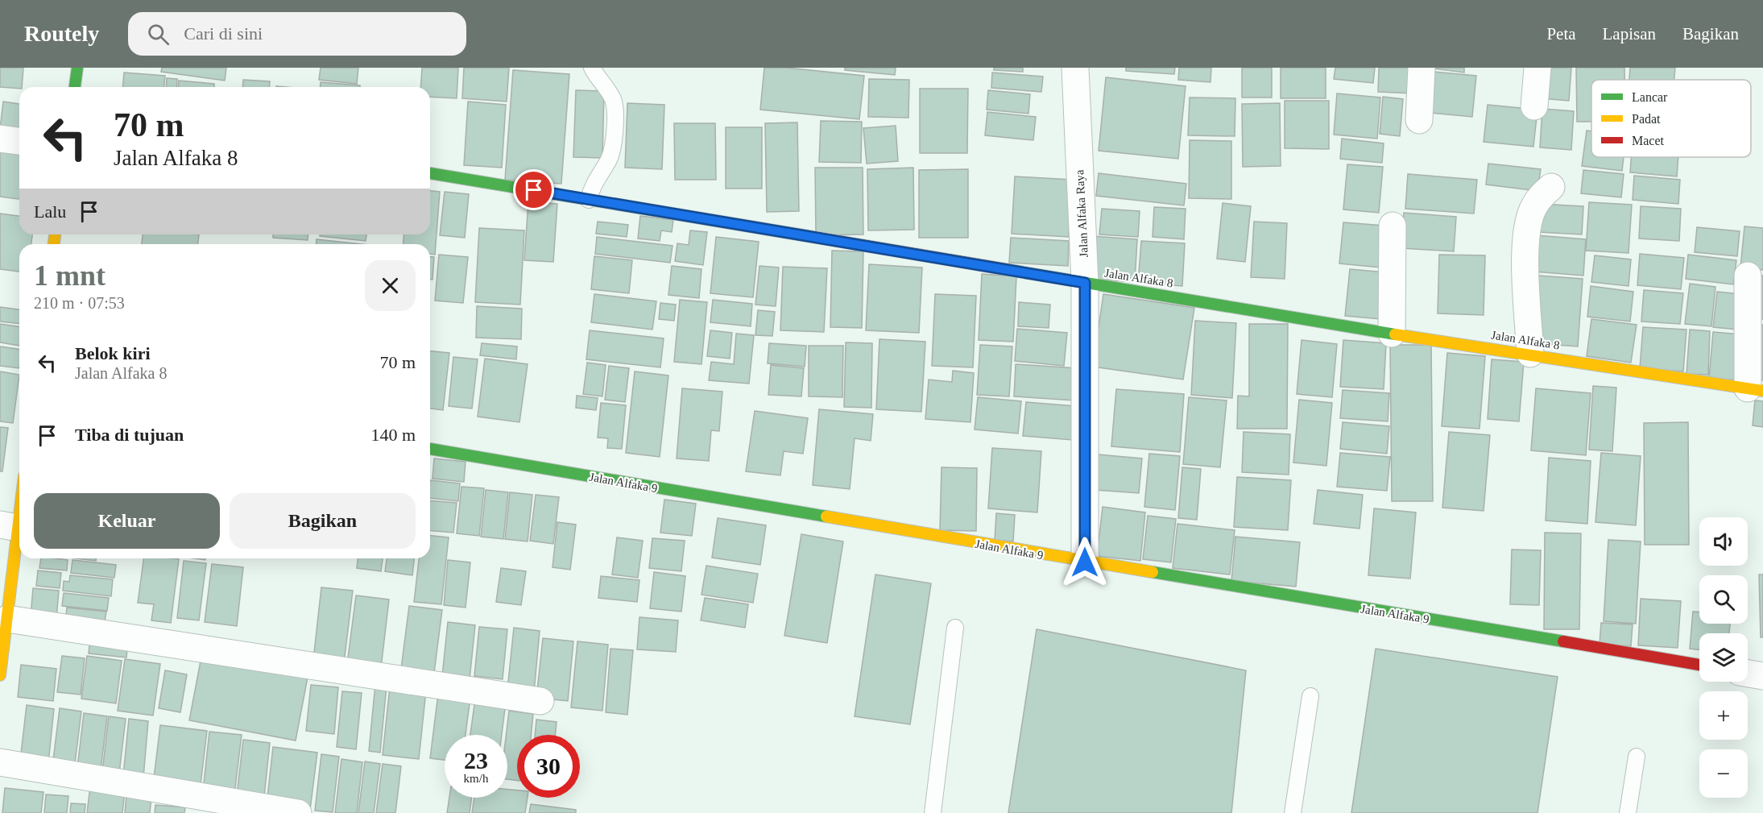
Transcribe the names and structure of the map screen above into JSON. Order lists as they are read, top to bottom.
{
  "streets": {
    "street": ["Jalan Alfaka Raya", "Jalan Alfaka 8", "Jalan Alfaka 9"]
  },
  "crossings": [
    ["Jalan Alfaka Raya", "Jalan Alfaka 8"],
    ["Jalan Alfaka Raya", "Jalan Alfaka 9"]
  ],
  "legend": ["Lancar", "Padat", "Macet"],
  "page": {
    "header": "Routely",
    "search": "Cari di sini",
    "nav": ["Peta", "Lapisan", "Bagikan"],
    "turn": ["70 m", "Jalan Alfaka 8"],
    "then": "Lalu",
    "heading": ["1 mnt", "210 m · 07:53"],
    "list": [
      {
        "name": "Belok kiri",
        "note": "Jalan Alfaka 8",
        "value": "70 m"
      },
      {
        "name": "Tiba di tujuan",
        "value": "140 m"
      }
    ],
    "buttons": ["Keluar", "Bagikan"],
    "map_buttons": ["+", "−"],
    "speed": "23 km/h",
    "limit": "30"
  }
}
